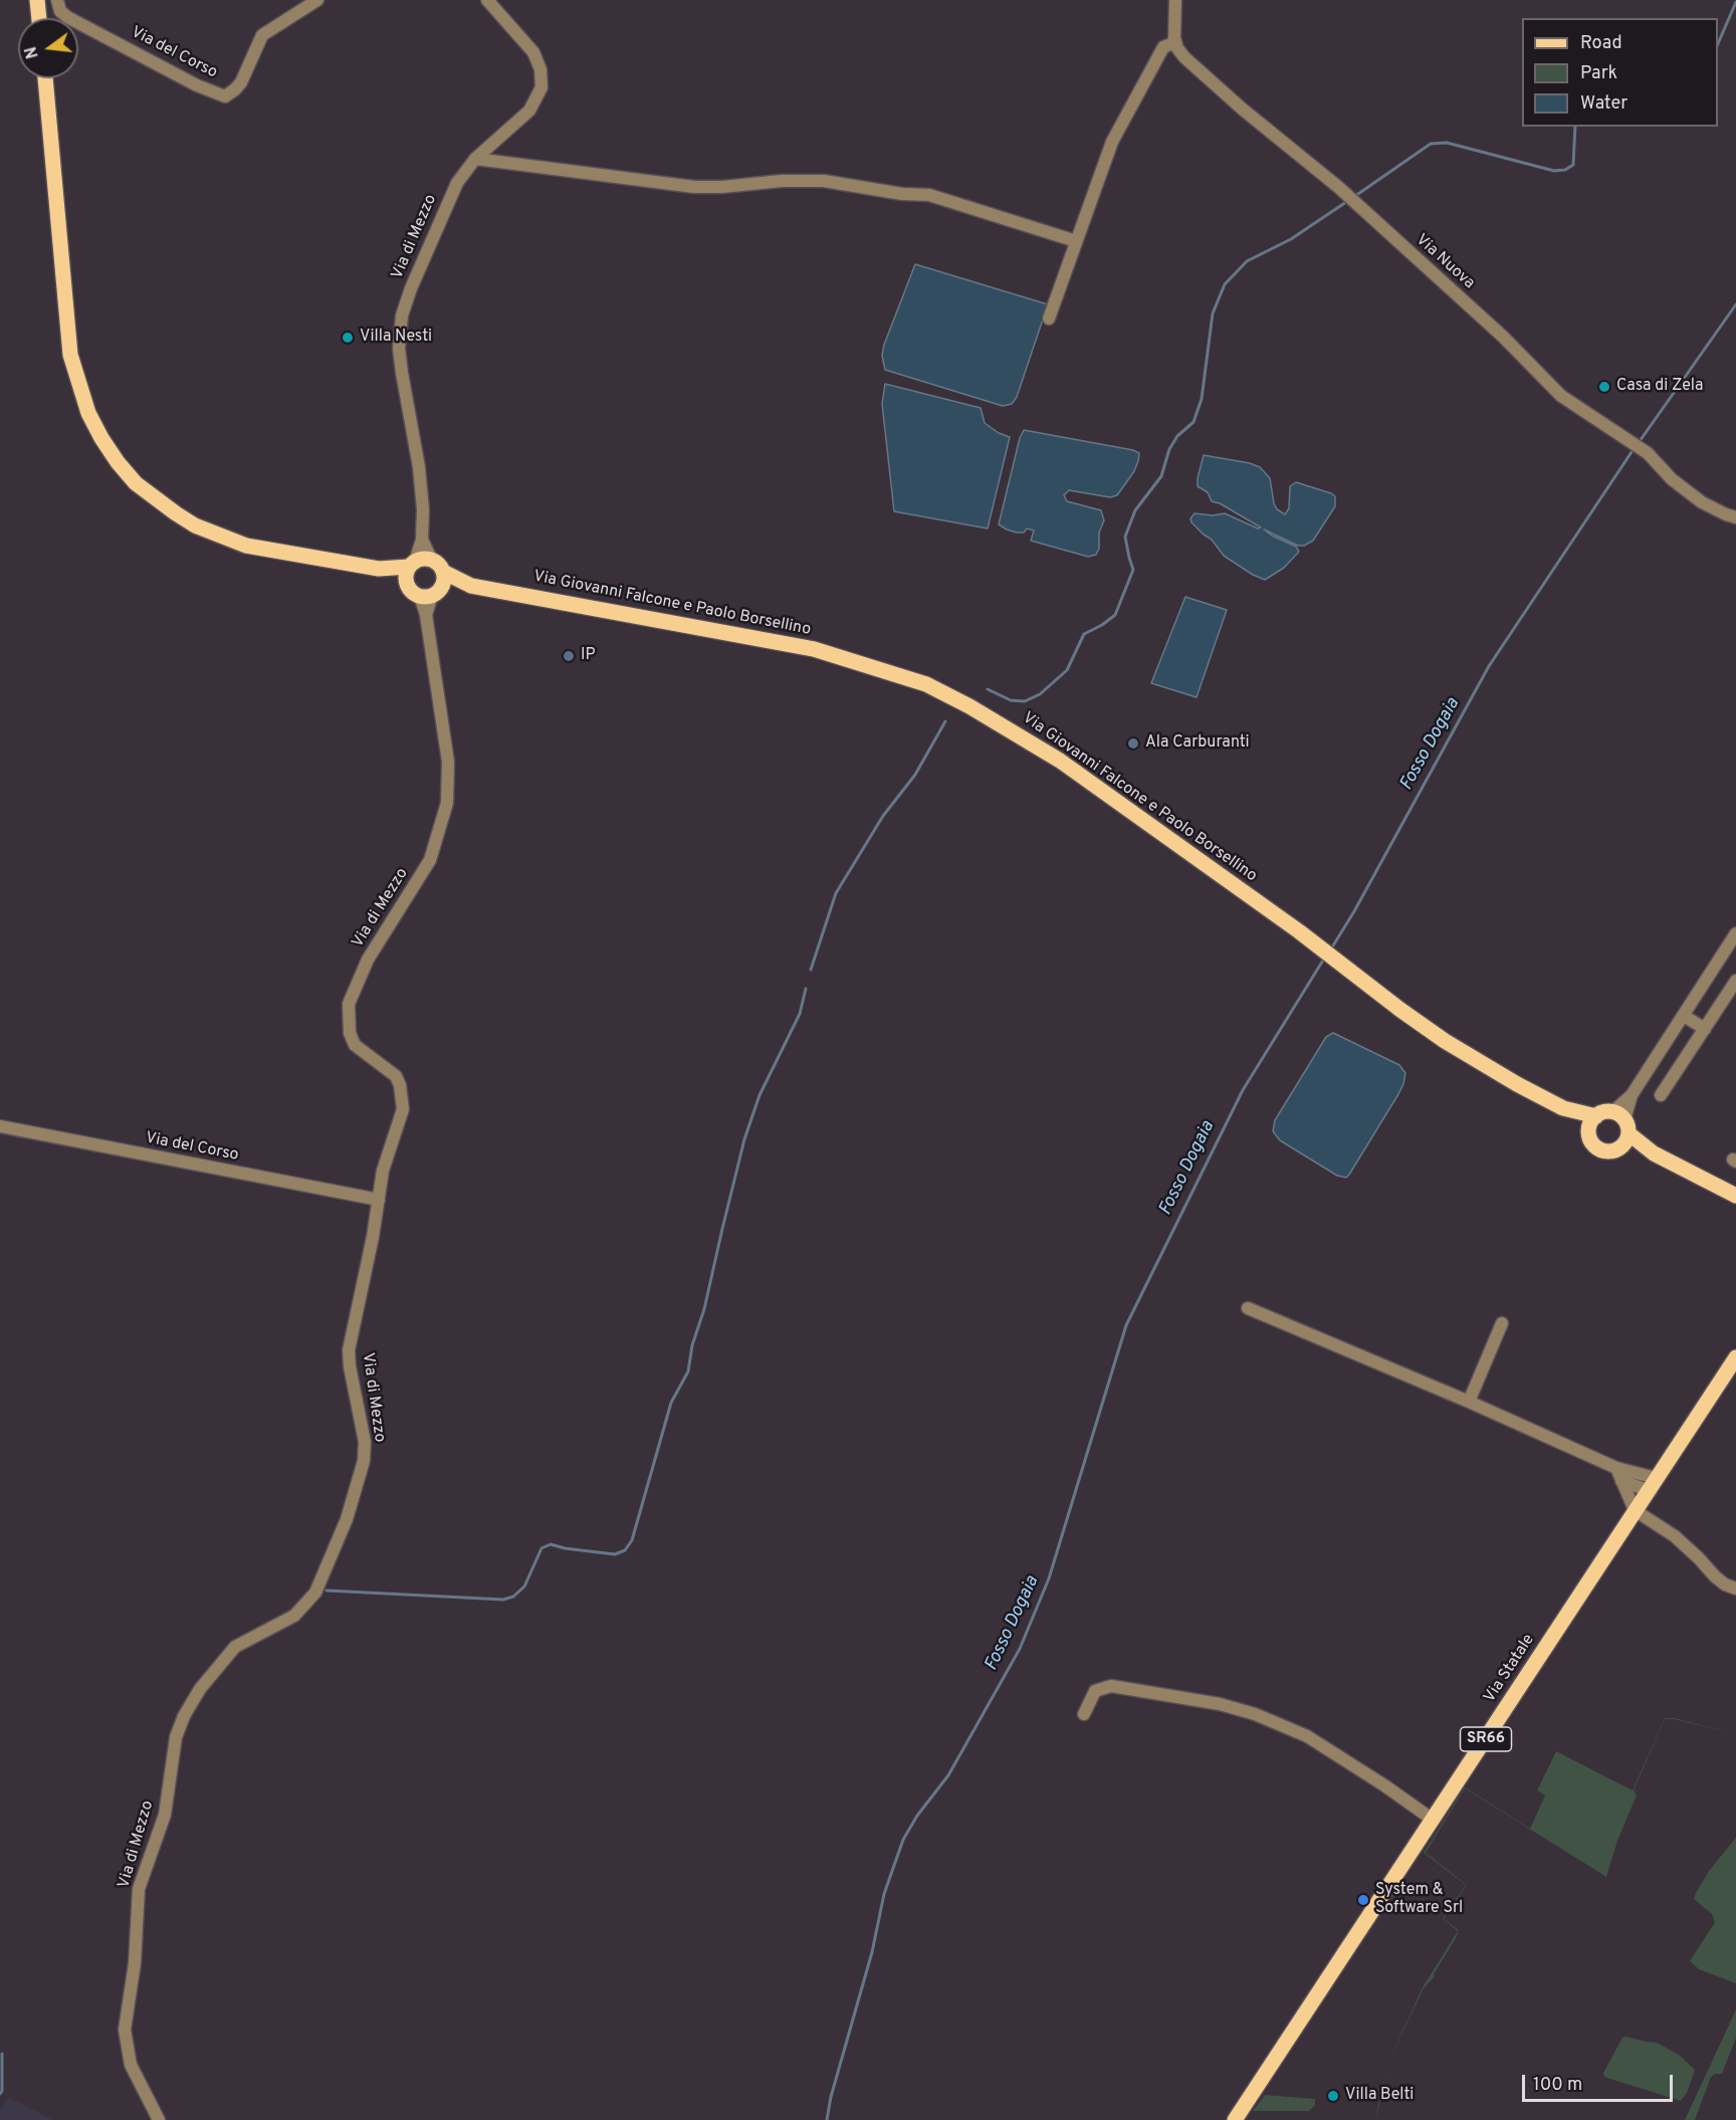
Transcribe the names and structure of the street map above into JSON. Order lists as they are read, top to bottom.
{
  "streets": {
    "main road": ["Via Giovanni Falcone e Paolo Borsellino", "Via Statale", "SR66"],
    "street": ["Via del Corso", "Via di Mezzo", "Via Nuova"]
  },
  "crossings": [
    ["Via del Corso", "Via di Mezzo"],
    ["Via di Mezzo", "Via Giovanni Falcone e Paolo Borsellino"]
  ],
  "water": ["Fosso Dogaia"],
  "places": [
    "Villa Nesti",
    "Casa di Zela",
    "IP",
    "Ala Carburanti",
    "System & Software Srl",
    "Villa Belti"
  ],
  "legend": ["Road", "Park", "Water"],
  "scale_bar": "100 m",
  "north": "left"
}
